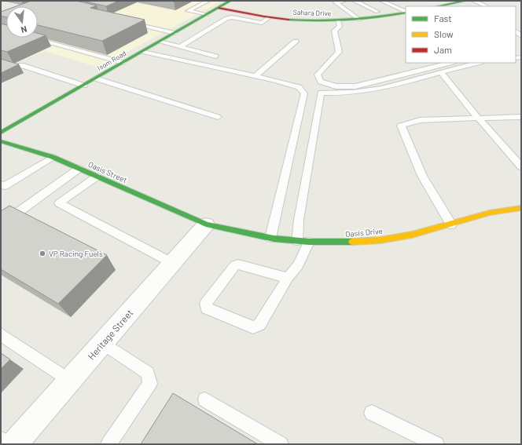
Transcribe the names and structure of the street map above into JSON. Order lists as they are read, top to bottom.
{
  "streets": {
    "street": [
      "Sahara Drive",
      "Isom Road",
      "Oasis Street",
      "Oasis Drive",
      "Heritage Street"
    ]
  },
  "crossings": [
    ["Sahara Drive", "Isom Road"],
    ["Oasis Street", "Oasis Drive"],
    ["Oasis Street", "Heritage Street"],
    ["Oasis Drive", "Heritage Street"]
  ],
  "places": ["VP Racing Fuels"],
  "legend": ["Fast", "Slow", "Jam"],
  "north": "bottom"
}
